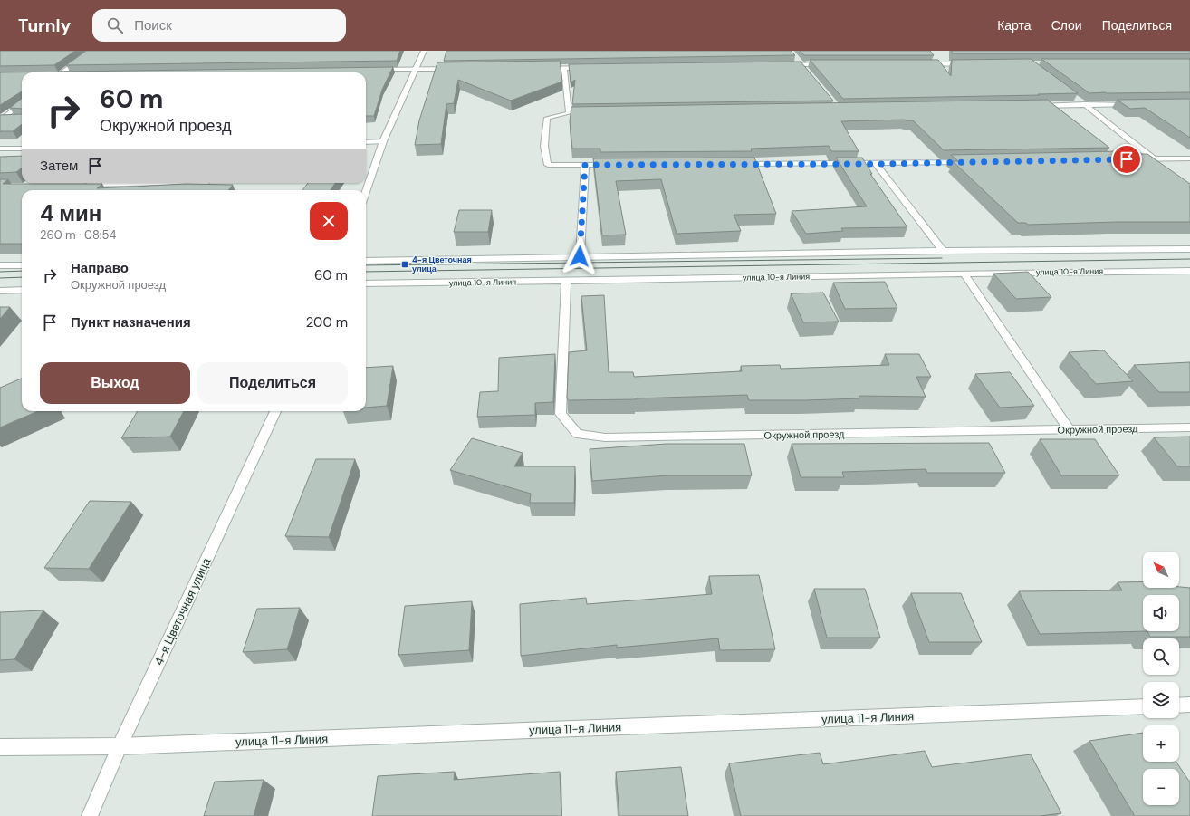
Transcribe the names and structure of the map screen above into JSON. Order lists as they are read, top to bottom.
{
  "streets": {
    "street": [
      "улица 10-я Линия",
      "Окружной проезд",
      "4-я Цветочная улица",
      "улица 11-я Линия"
    ]
  },
  "crossings": [
    ["улица 10-я Линия", "Окружной проезд"],
    ["4-я Цветочная улица", "улица 11-я Линия"]
  ],
  "places": {
    "transit": ["4-я Цветочная улица"]
  },
  "north": "top left",
  "page": {
    "header": "Turnly",
    "search": "Поиск",
    "nav": ["Карта", "Слои", "Поделиться"],
    "turn": ["60 m", "Окружной проезд"],
    "then": "Затем",
    "heading": ["4 мин", "260 m · 08:54"],
    "list": [
      {
        "name": "Направо",
        "note": "Окружной проезд",
        "value": "60 m"
      },
      {
        "name": "Пункт назначения",
        "value": "200 m"
      }
    ],
    "buttons": ["Выход", "Поделиться"],
    "map_buttons": ["+", "−"]
  }
}
